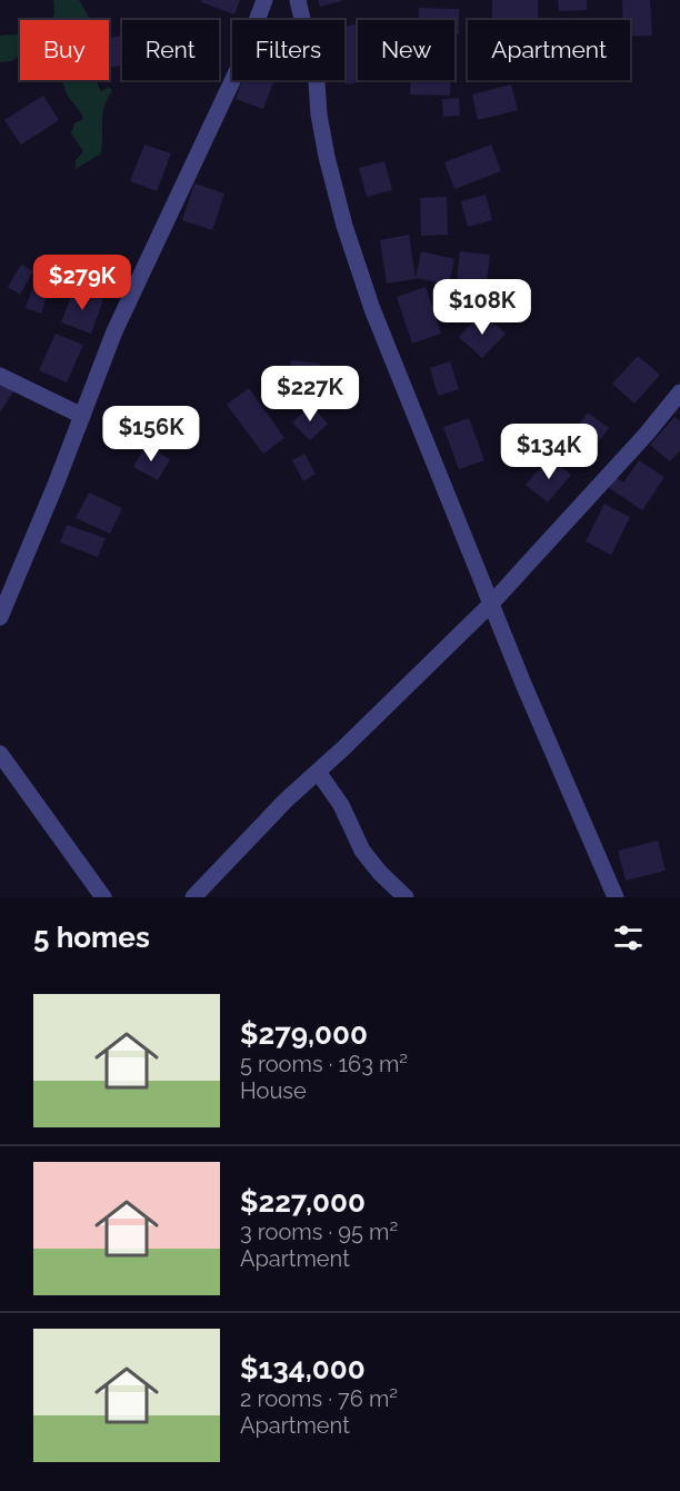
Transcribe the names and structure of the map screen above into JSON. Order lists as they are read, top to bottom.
{
  "page": {
    "chip": [
      "Buy",
      "Rent",
      "Filters",
      "New",
      "Apartment"
    ],
    "price": [
      "$279K",
      "$108K",
      "$227K",
      "$156K",
      "$134K"
    ],
    "heading": "5 homes",
    "list": [
      {
        "name": "$279,000",
        "note": "5 rooms · 163 m² · House"
      },
      {
        "name": "$227,000",
        "note": "3 rooms · 95 m² · Apartment"
      },
      {
        "name": "$134,000",
        "note": "2 rooms · 76 m² · Apartment"
      }
    ]
  }
}
